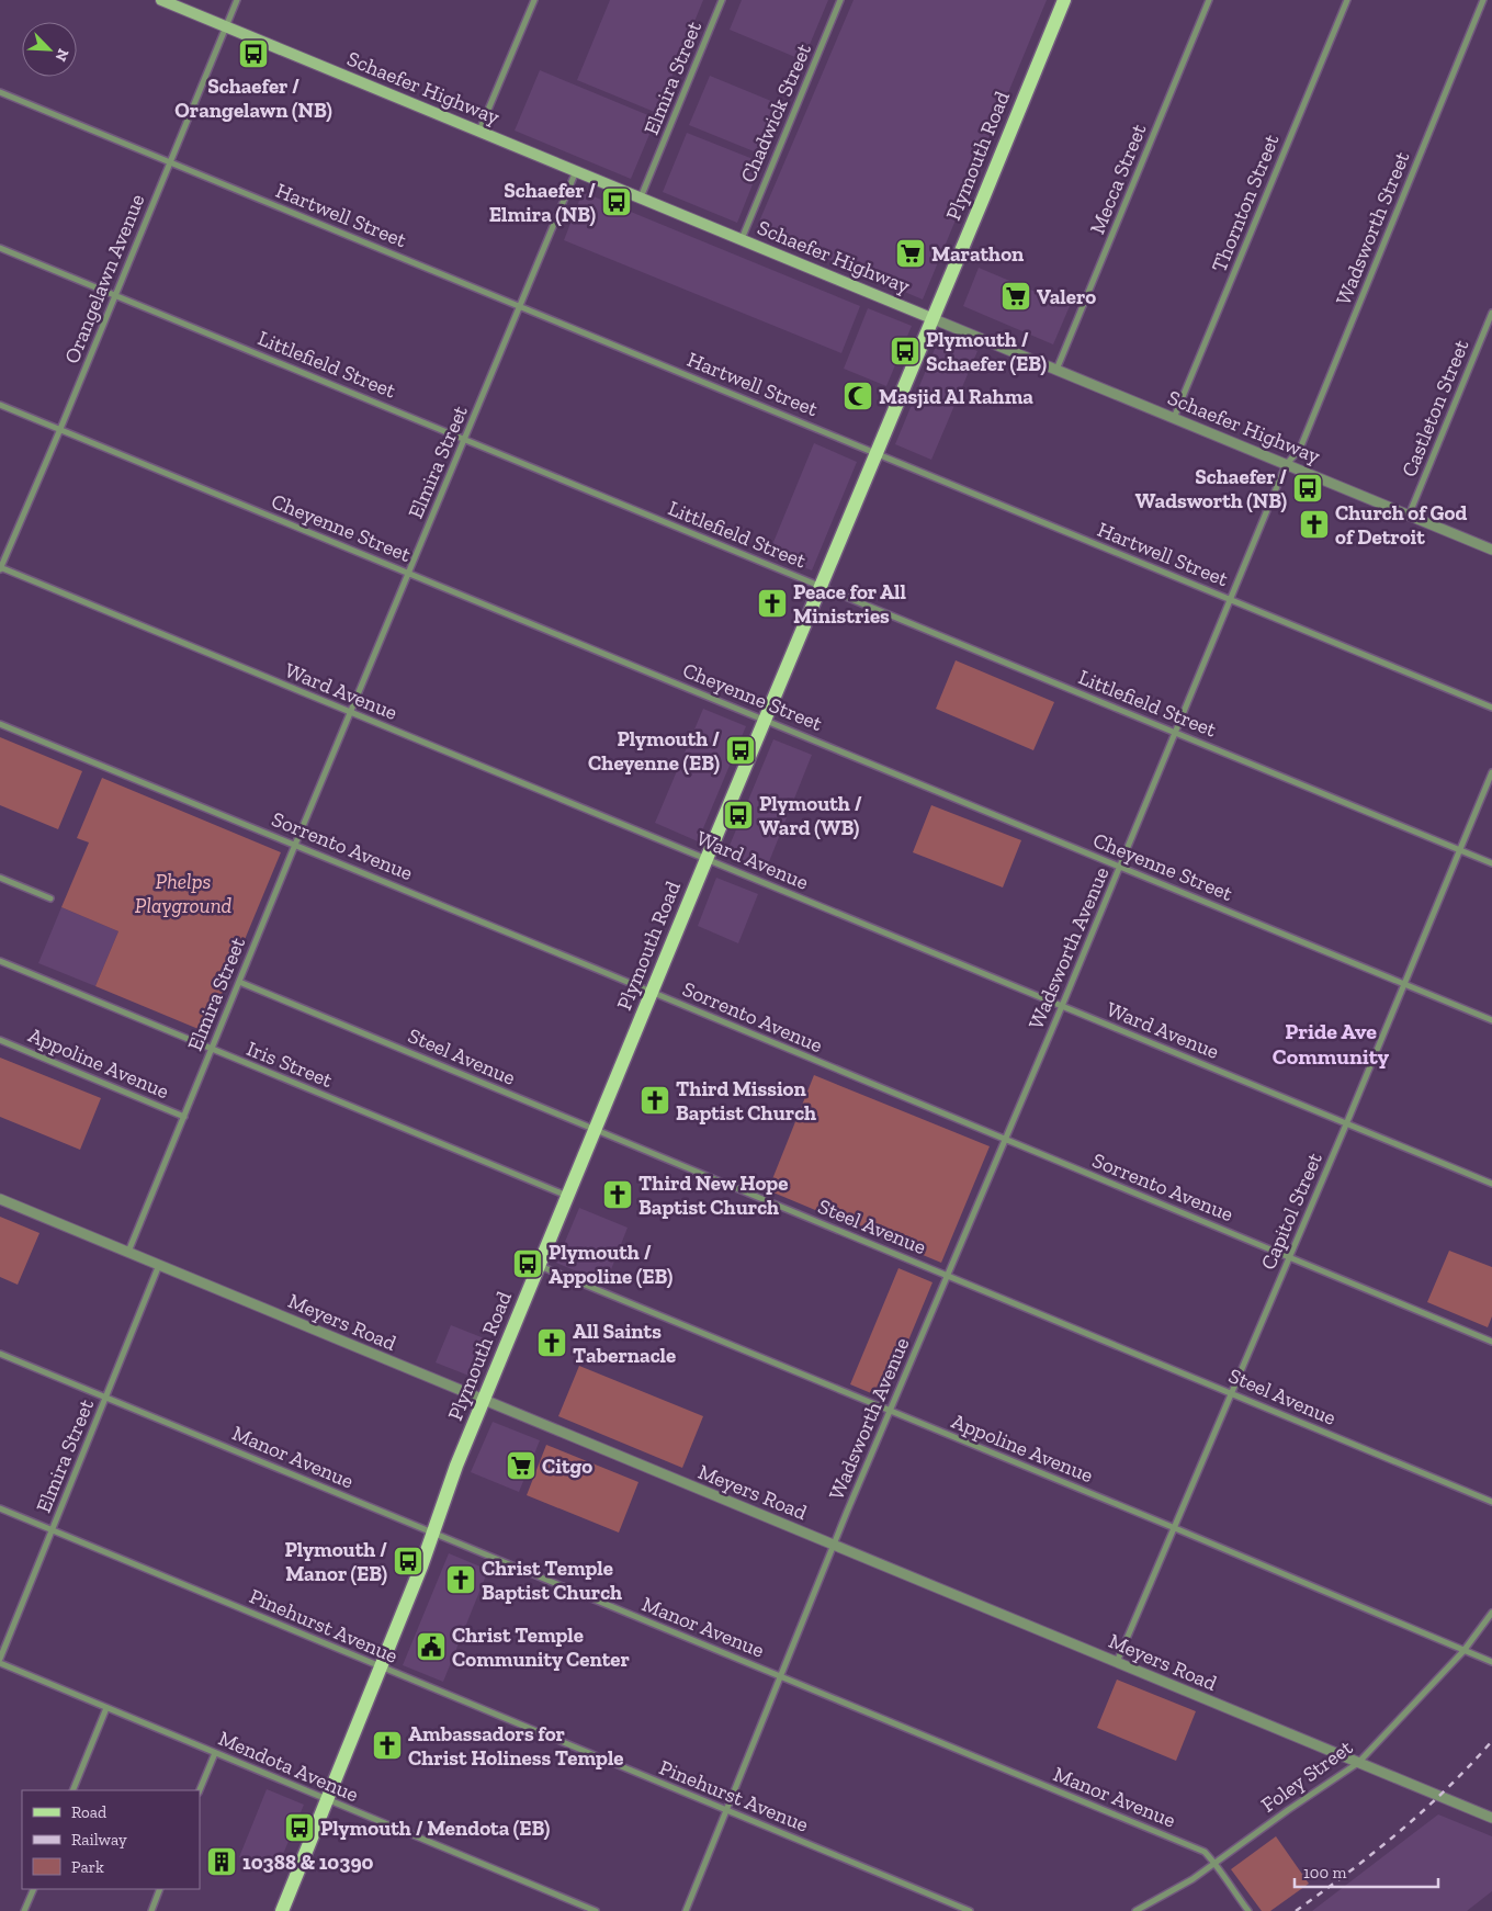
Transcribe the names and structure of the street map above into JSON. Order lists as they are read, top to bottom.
{
  "streets": {
    "main road": ["Schaefer Highway", "Plymouth Road"],
    "street": [
      "Elmira Street",
      "Chadwick Street",
      "Mecca Street",
      "Thornton Street",
      "Hartwell Street",
      "Wadsworth Street",
      "Orangelawn Avenue",
      "Littlefield Street",
      "Castleton Street",
      "Cheyenne Street",
      "Ward Avenue",
      "Sorrento Avenue",
      "Wadsworth Avenue",
      "Steel Avenue",
      "Appoline Avenue",
      "Iris Street",
      "Capitol Street",
      "Meyers Road",
      "Manor Avenue",
      "Pinehurst Avenue",
      "Mendota Avenue",
      "Foley Street"
    ]
  },
  "crossings": [
    ["Elmira Street", "Schaefer Highway"],
    ["Elmira Street", "Hartwell Street"],
    ["Elmira Street", "Littlefield Street"],
    ["Elmira Street", "Cheyenne Street"],
    ["Elmira Street", "Ward Avenue"],
    ["Elmira Street", "Sorrento Avenue"],
    ["Elmira Street", "Steel Avenue"],
    ["Elmira Street", "Appoline Avenue"],
    ["Elmira Street", "Iris Street"],
    ["Elmira Street", "Meyers Road"],
    ["Elmira Street", "Manor Avenue"],
    ["Elmira Street", "Pinehurst Avenue"],
    ["Schaefer Highway", "Chadwick Street"],
    ["Schaefer Highway", "Plymouth Road"],
    ["Schaefer Highway", "Mecca Street"],
    ["Schaefer Highway", "Thornton Street"],
    ["Schaefer Highway", "Wadsworth Street"],
    ["Schaefer Highway", "Orangelawn Avenue"],
    ["Schaefer Highway", "Castleton Street"],
    ["Schaefer Highway", "Wadsworth Avenue"],
    ["Plymouth Road", "Hartwell Street"],
    ["Plymouth Road", "Littlefield Street"],
    ["Plymouth Road", "Cheyenne Street"],
    ["Plymouth Road", "Ward Avenue"],
    ["Plymouth Road", "Sorrento Avenue"],
    ["Plymouth Road", "Steel Avenue"],
    ["Plymouth Road", "Appoline Avenue"],
    ["Plymouth Road", "Iris Street"],
    ["Plymouth Road", "Meyers Road"],
    ["Plymouth Road", "Manor Avenue"],
    ["Plymouth Road", "Pinehurst Avenue"],
    ["Plymouth Road", "Mendota Avenue"],
    ["Hartwell Street", "Orangelawn Avenue"],
    ["Hartwell Street", "Wadsworth Avenue"],
    ["Wadsworth Street", "Wadsworth Avenue"],
    ["Orangelawn Avenue", "Littlefield Street"],
    ["Orangelawn Avenue", "Cheyenne Street"],
    ["Orangelawn Avenue", "Ward Avenue"],
    ["Littlefield Street", "Wadsworth Avenue"],
    ["Littlefield Street", "Capitol Street"],
    ["Cheyenne Street", "Wadsworth Avenue"],
    ["Cheyenne Street", "Capitol Street"],
    ["Ward Avenue", "Wadsworth Avenue"],
    ["Ward Avenue", "Capitol Street"],
    ["Sorrento Avenue", "Wadsworth Avenue"],
    ["Sorrento Avenue", "Capitol Street"],
    ["Wadsworth Avenue", "Steel Avenue"],
    ["Wadsworth Avenue", "Appoline Avenue"],
    ["Wadsworth Avenue", "Meyers Road"],
    ["Wadsworth Avenue", "Manor Avenue"],
    ["Wadsworth Avenue", "Pinehurst Avenue"],
    ["Steel Avenue", "Capitol Street"],
    ["Appoline Avenue", "Capitol Street"],
    ["Appoline Avenue", "Foley Street"],
    ["Capitol Street", "Meyers Road"],
    ["Meyers Road", "Foley Street"],
    ["Manor Avenue", "Foley Street"]
  ],
  "districts": ["Pride Ave Community"],
  "parks": ["Phelps Playground"],
  "places": {
    "bus stop": [
      "Schaefer / Orangelawn (NB)",
      "Schaefer / Elmira (NB)",
      "Plymouth / Schaefer (EB)",
      "Schaefer / Wadsworth (NB)",
      "Plymouth / Cheyenne (EB)",
      "Plymouth / Ward (WB)",
      "Plymouth / Appoline (EB)",
      "Plymouth / Manor (EB)",
      "Plymouth / Mendota (EB)"
    ],
    "supermarket": ["Marathon", "Valero", "Citgo"],
    "mosque": ["Masjid Al Rahma"],
    "church": [
      "Church of God of Detroit",
      "Peace for All Ministries",
      "Third Mission Baptist Church",
      "Third New Hope Baptist Church",
      "All Saints Tabernacle",
      "Christ Temple Baptist Church",
      "Ambassadors for Christ Holiness Temple"
    ],
    "public building": ["Christ Temple Community Center"],
    "building": ["10388 & 10390"]
  },
  "legend": ["Road", "Railway", "Park"],
  "scale_bar": "100 m",
  "north": "bottom right"
}
